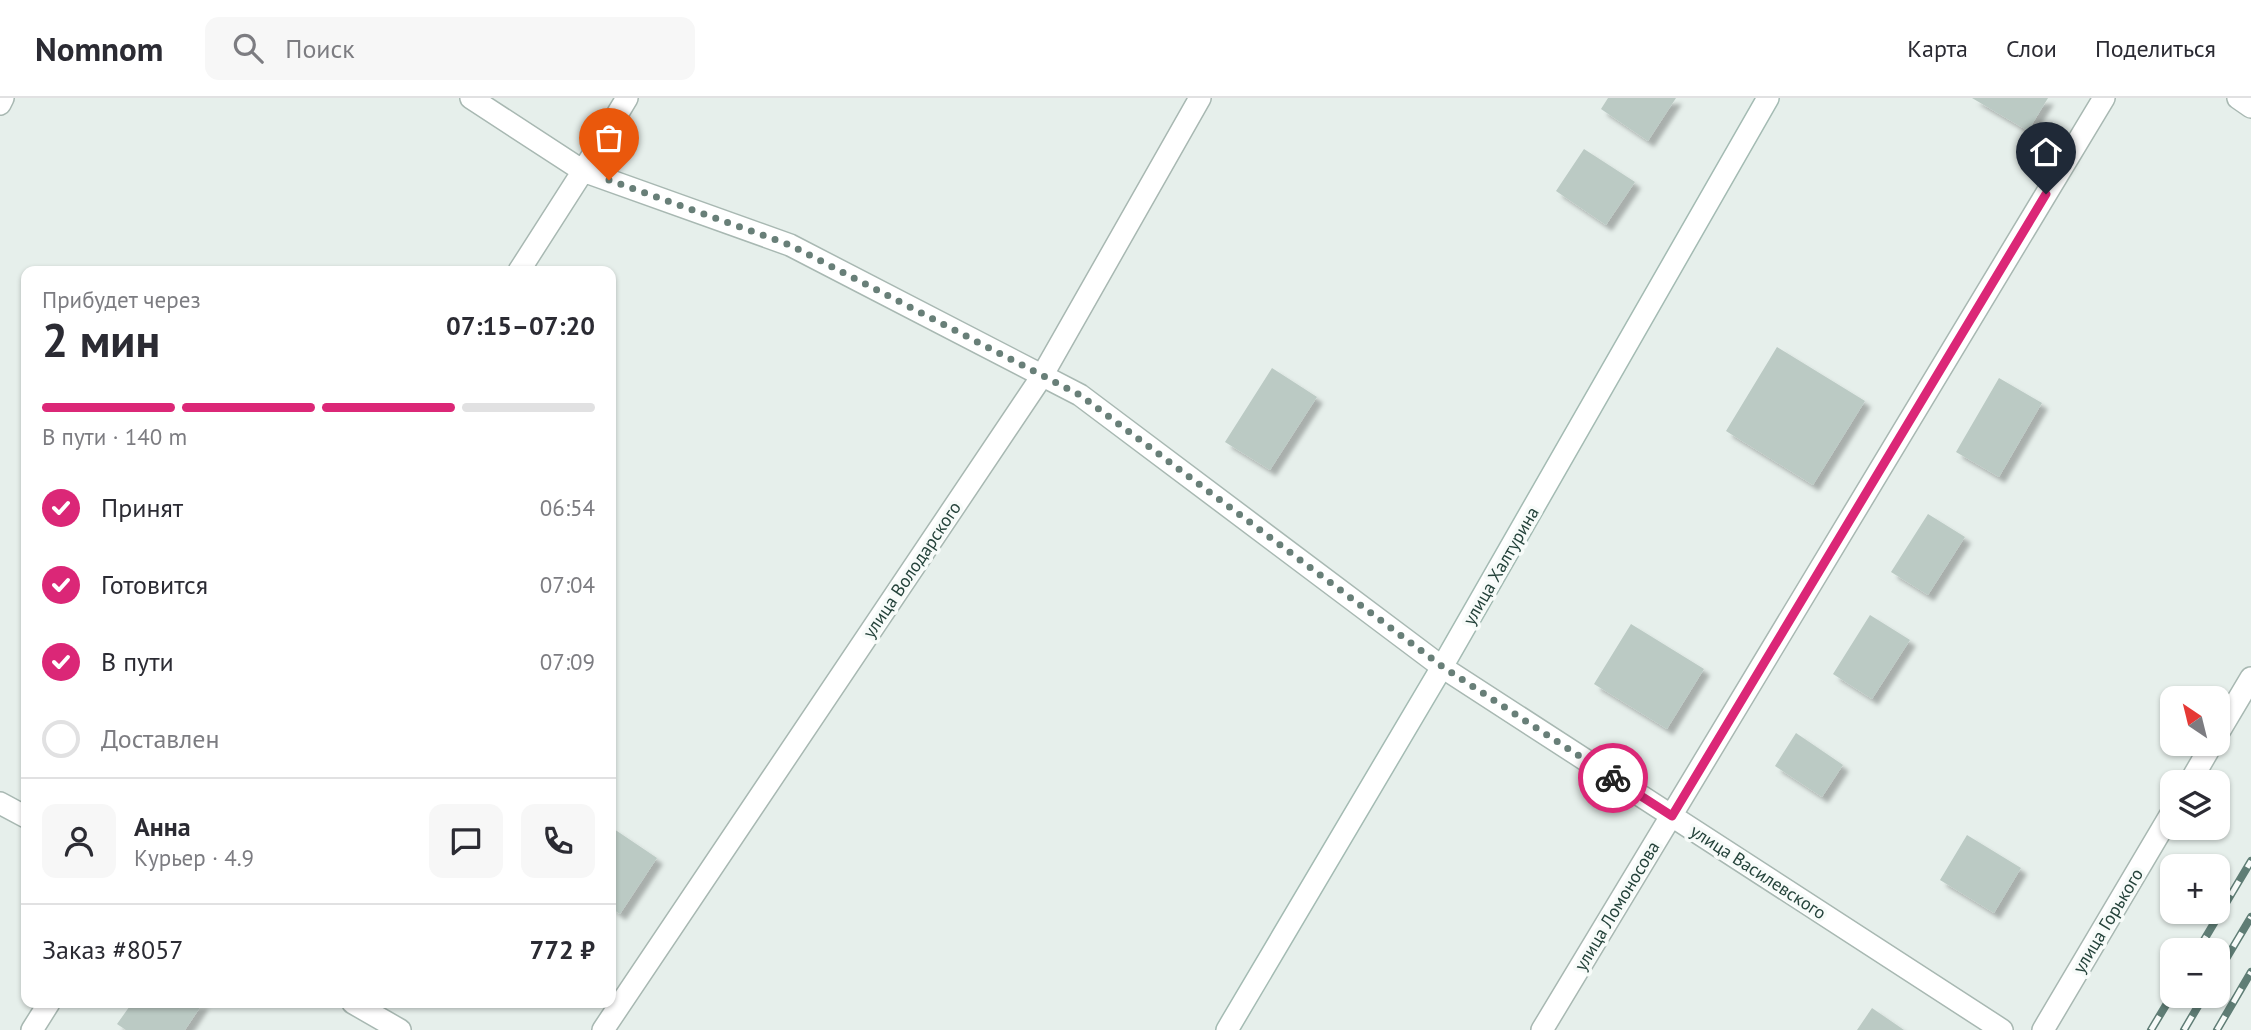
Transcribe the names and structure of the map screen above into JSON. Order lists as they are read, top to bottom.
{
  "streets": {
    "street": [
      "улица Халтурина",
      "улица Володарского",
      "улица Василевского",
      "улица Ломоносова",
      "улица Горького"
    ]
  },
  "crossings": [
    ["улица Халтурина", "улица Василевского"],
    ["улица Володарского", "улица Василевского"],
    ["улица Василевского", "улица Ломоносова"]
  ],
  "north": "top left",
  "page": {
    "header": "Nomnom",
    "search": "Поиск",
    "nav": ["Карта", "Слои", "Поделиться"],
    "heading": ["2 мин", "Прибудет через", "07:15–07:20"],
    "panel": [
      "Анна",
      "Курьер · 4.9",
      "Заказ #8057",
      "772 ₽"
    ],
    "bar": "В пути · 140 m",
    "list": [
      ["Принят", "06:54"],
      ["Готовится", "07:04"],
      ["В пути", "07:09"],
      "Доставлен"
    ],
    "map_buttons": ["+", "−"]
  }
}
